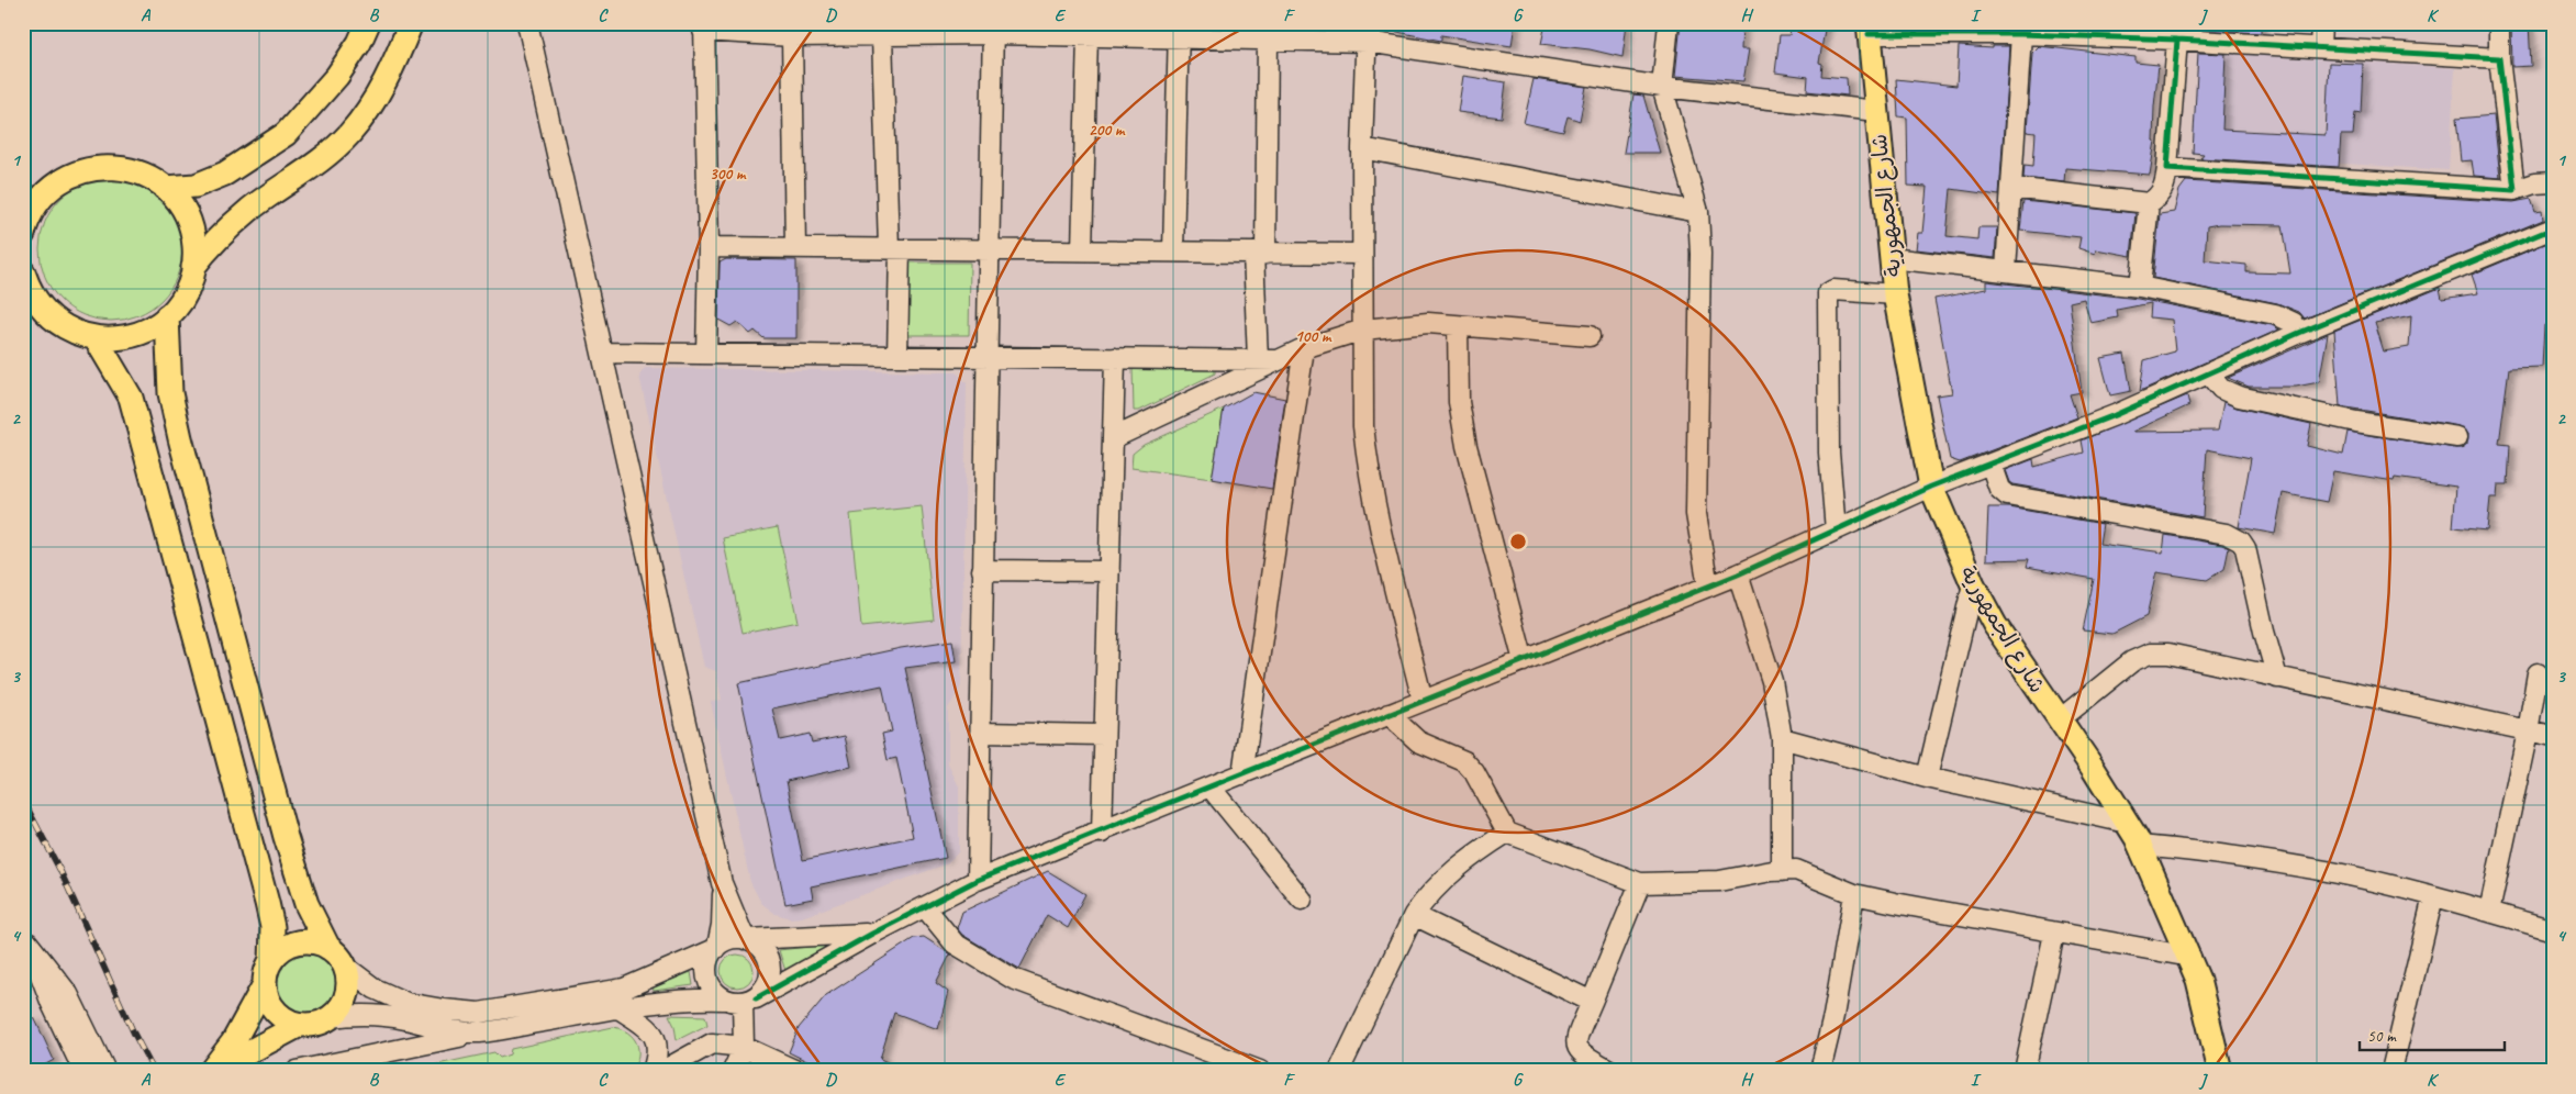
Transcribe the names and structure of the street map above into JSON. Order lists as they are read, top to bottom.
{
  "streets": {
    "main road": ["شارع الجمهورية"]
  },
  "scale_bar": "50 m",
  "grid": {
    "columns": [
      "A",
      "B",
      "C",
      "D",
      "E",
      "F",
      "G",
      "H",
      "I",
      "J",
      "K"
    ],
    "rows": [
      "1",
      "2",
      "3",
      "4"
    ]
  },
  "rings": ["200 m", "300 m", "100 m"]
}
